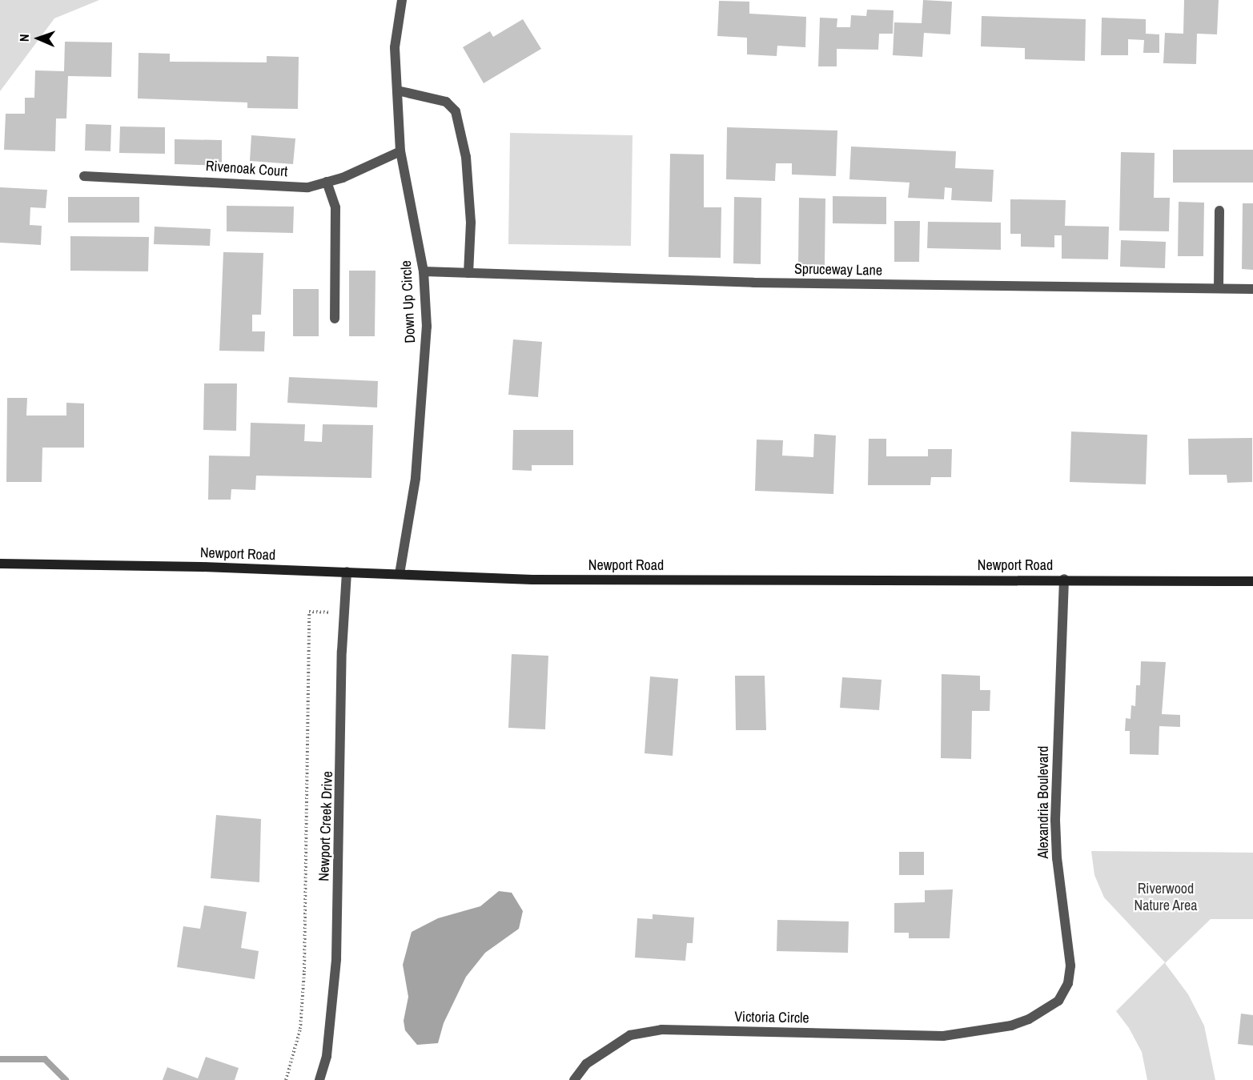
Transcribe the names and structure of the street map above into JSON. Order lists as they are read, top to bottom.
{
  "streets": {
    "street": [
      "Rivenoak Court",
      "Spruceway Lane",
      "Down Up Circle",
      "Newport Road",
      "Alexandria Boulevard",
      "Newport Creek Drive",
      "Victoria Circle"
    ]
  },
  "crossings": [
    ["Rivenoak Court", "Down Up Circle"],
    ["Spruceway Lane", "Down Up Circle"],
    ["Down Up Circle", "Newport Road"],
    ["Newport Road", "Alexandria Boulevard"],
    ["Newport Road", "Newport Creek Drive"],
    ["Alexandria Boulevard", "Victoria Circle"]
  ],
  "parks": ["Riverwood Nature Area"],
  "north": "left"
}
